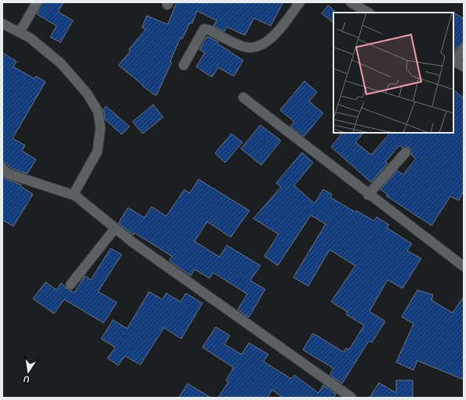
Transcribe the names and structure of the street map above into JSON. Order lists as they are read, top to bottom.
{
  "north": "bottom"
}
